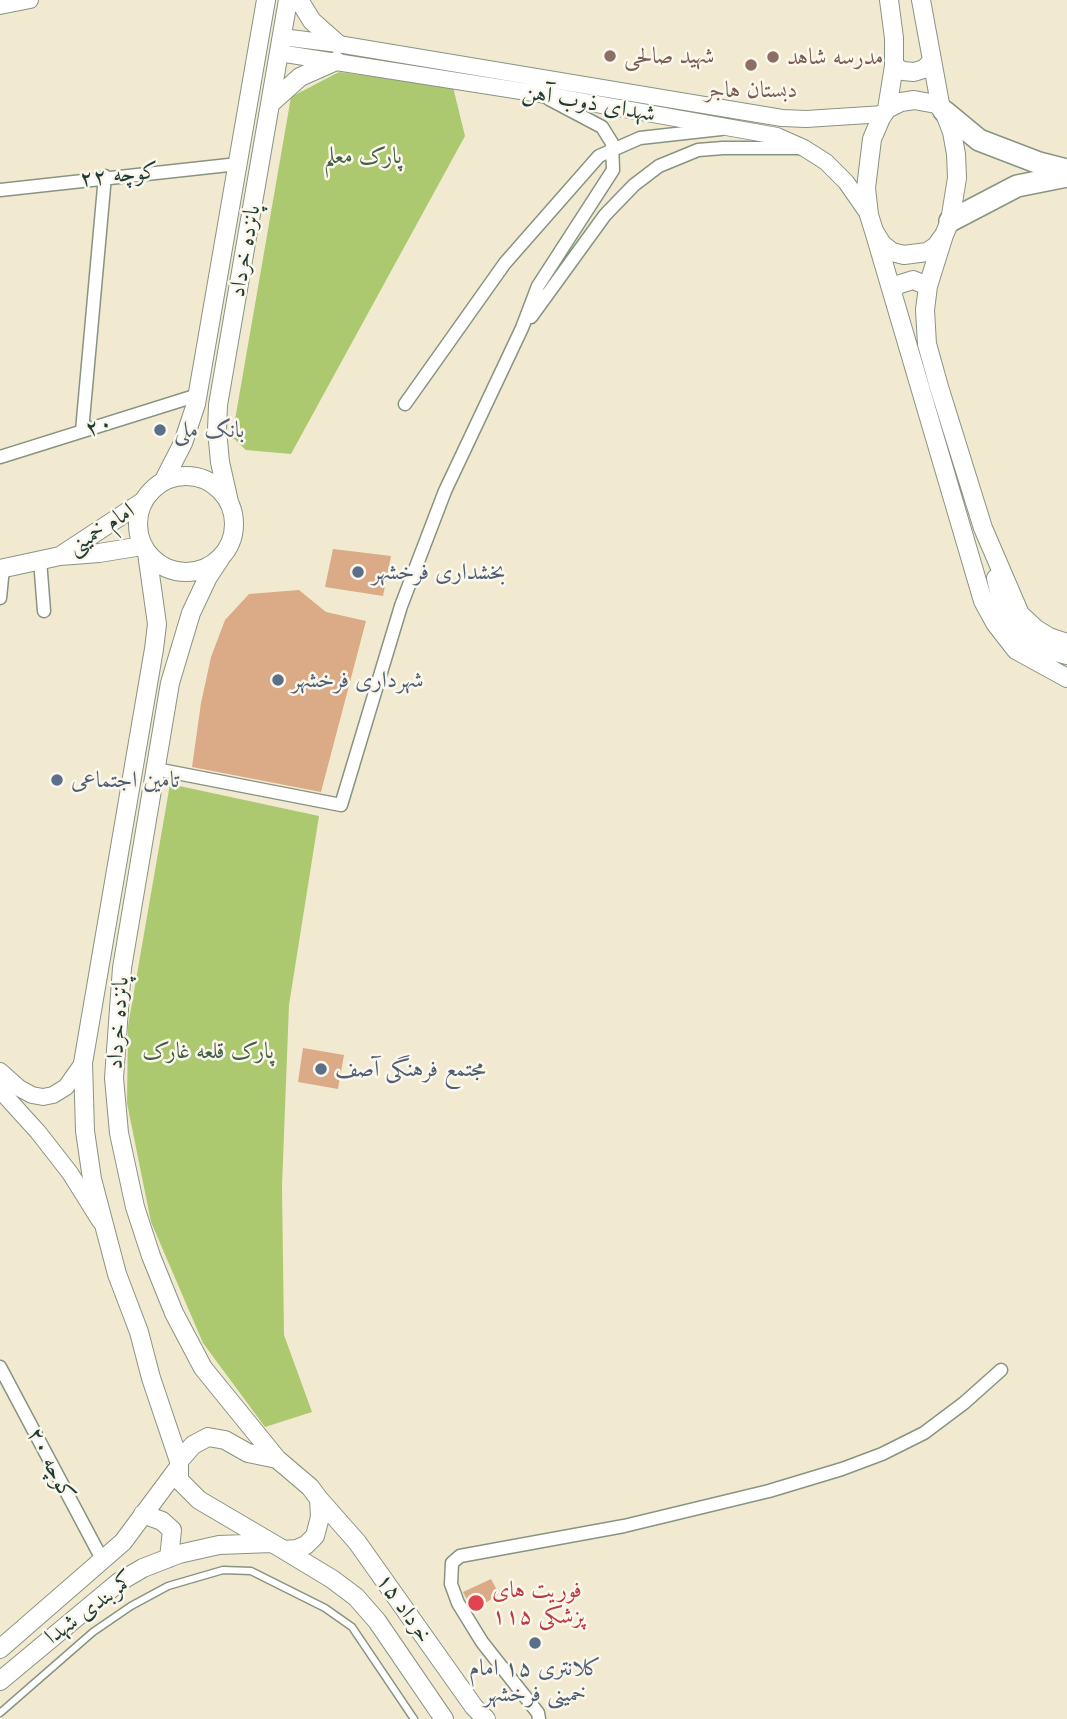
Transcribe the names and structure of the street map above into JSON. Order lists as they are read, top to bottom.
{
  "streets": {
    "main road": [
      "پانزده خرداد",
      "امام خمینی",
      "کمربندی شهدا",
      "۱۵ خرداد"
    ],
    "street": [
      "شهدای ذوب آهن",
      "کوچه ۲۲",
      "۲۰",
      "کوچه ۲۰"
    ]
  },
  "crossings": [
    ["شهدای ذوب آهن", "پانزده خرداد"],
    ["کوچه ۲۲", "پانزده خرداد"],
    ["پانزده خرداد", "۲۰"],
    ["پانزده خرداد", "امام خمینی"],
    ["پانزده خرداد", "کمربندی شهدا"],
    ["پانزده خرداد", "۱۵ خرداد"],
    ["کوچه ۲۰", "کمربندی شهدا"],
    ["کمربندی شهدا", "۱۵ خرداد"]
  ],
  "parks": ["پارک معلم", "پارک قلعه غارک"],
  "places": [
    "شهید صالحی",
    "مدرسه شاهد",
    "دبستان هاجر",
    "بانک ملی",
    "بخشداری فرخشهر",
    "شهرداری فرخشهر",
    "تامین اجتماعی",
    "مجتمع فرهنگی آصف",
    "فوریت های پزشکی ۱۱۵",
    "کلانتری ۱۵ امام خمینی فرخشهر"
  ]
}
